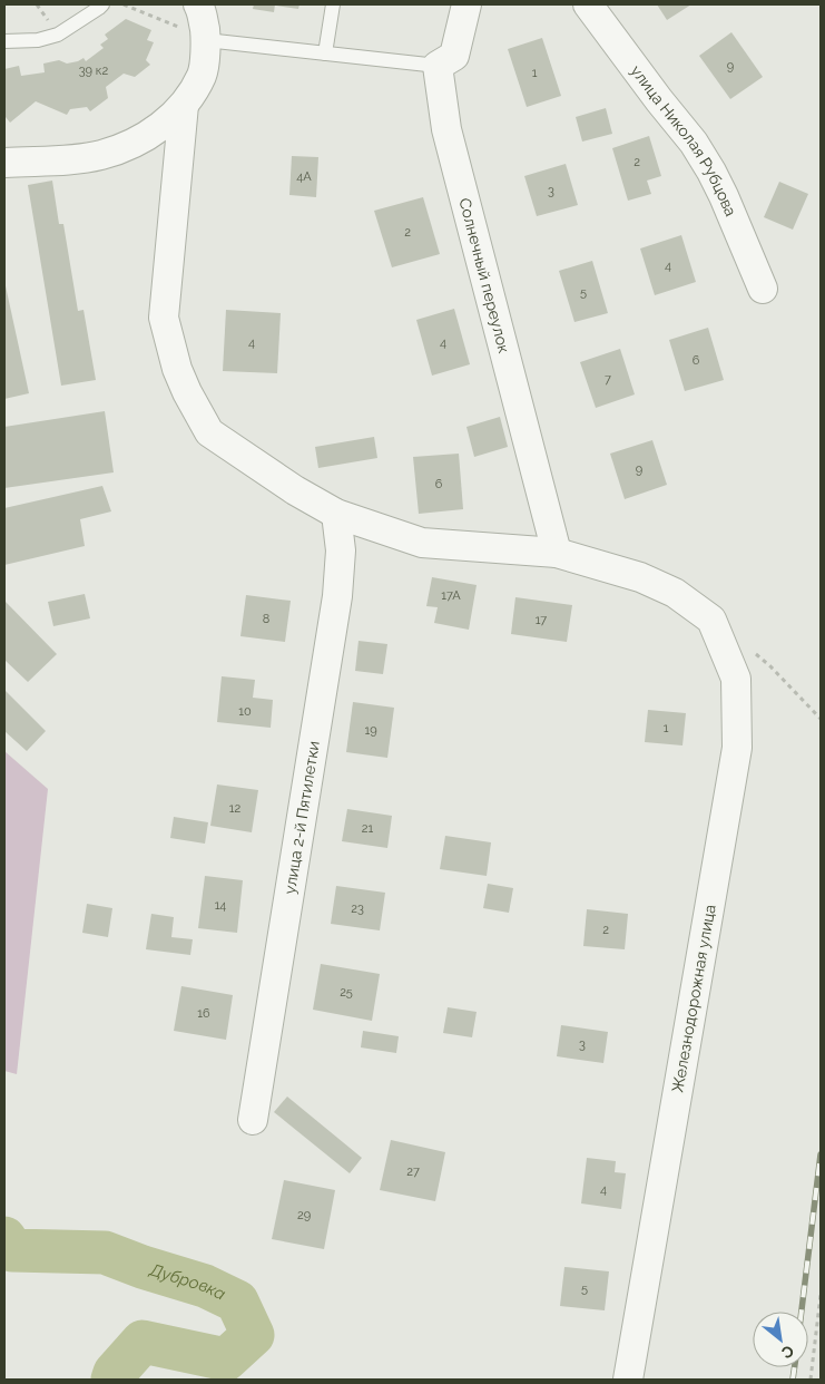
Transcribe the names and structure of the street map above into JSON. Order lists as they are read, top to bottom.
{
  "streets": {
    "street": [
      "улица Николая Рубцова",
      "Солнечный переулок",
      "улица 2-й Пятилетки",
      "Железнодорожная улица"
    ]
  },
  "crossings": [
    ["Солнечный переулок", "Железнодорожная улица"]
  ],
  "water": ["Дубровка"],
  "house_numbers": [
    "9",
    "39 к2",
    "1",
    "2",
    "4А",
    "3",
    "2",
    "4",
    "5",
    "4",
    "4",
    "6",
    "7",
    "9",
    "6",
    "17А",
    "8",
    "17",
    "10",
    "1",
    "19",
    "12",
    "21",
    "14",
    "23",
    "2",
    "25",
    "16",
    "3",
    "27",
    "4",
    "29",
    "5"
  ],
  "north": "bottom right"
}
